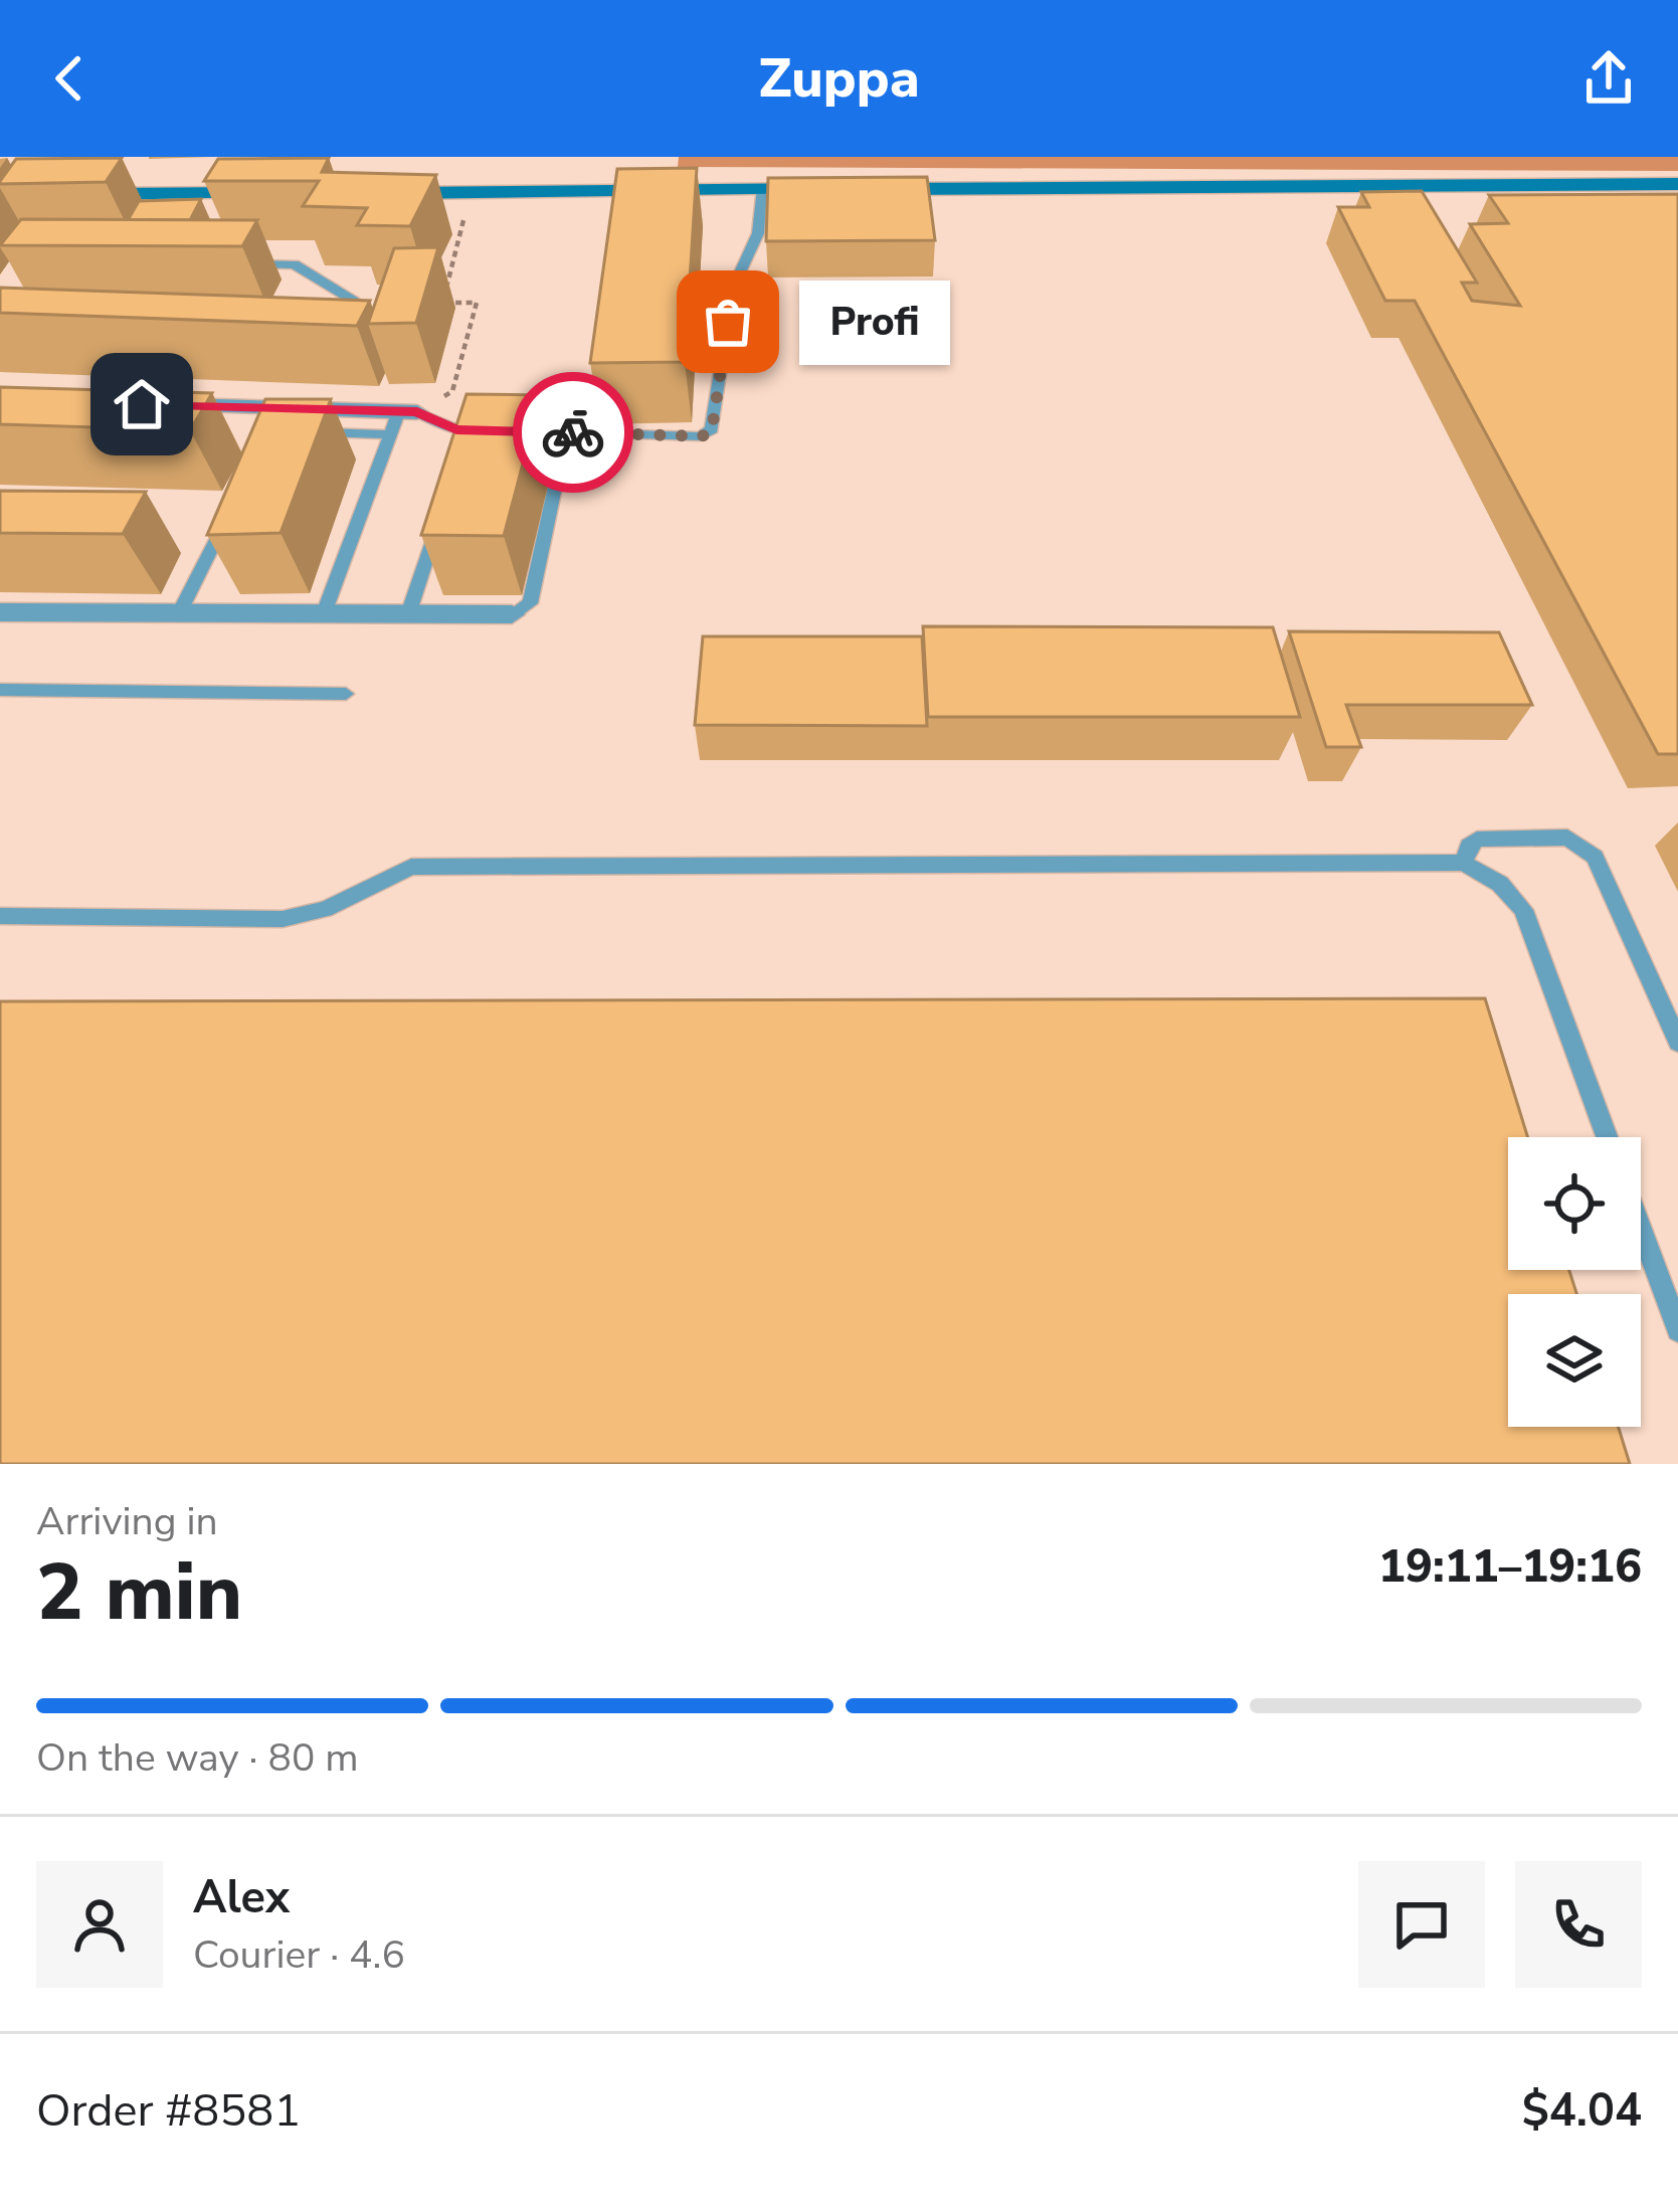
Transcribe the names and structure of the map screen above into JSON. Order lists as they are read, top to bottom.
{
  "places": ["Profi"],
  "page": {
    "header": "Zuppa",
    "bubble": "Profi",
    "heading": ["2 min", "Arriving in", "19:11–19:16"],
    "panel": [
      "Alex",
      "Courier · 4.6",
      "Order #8581",
      "$4.04"
    ],
    "bar": "On the way · 80 m"
  }
}
